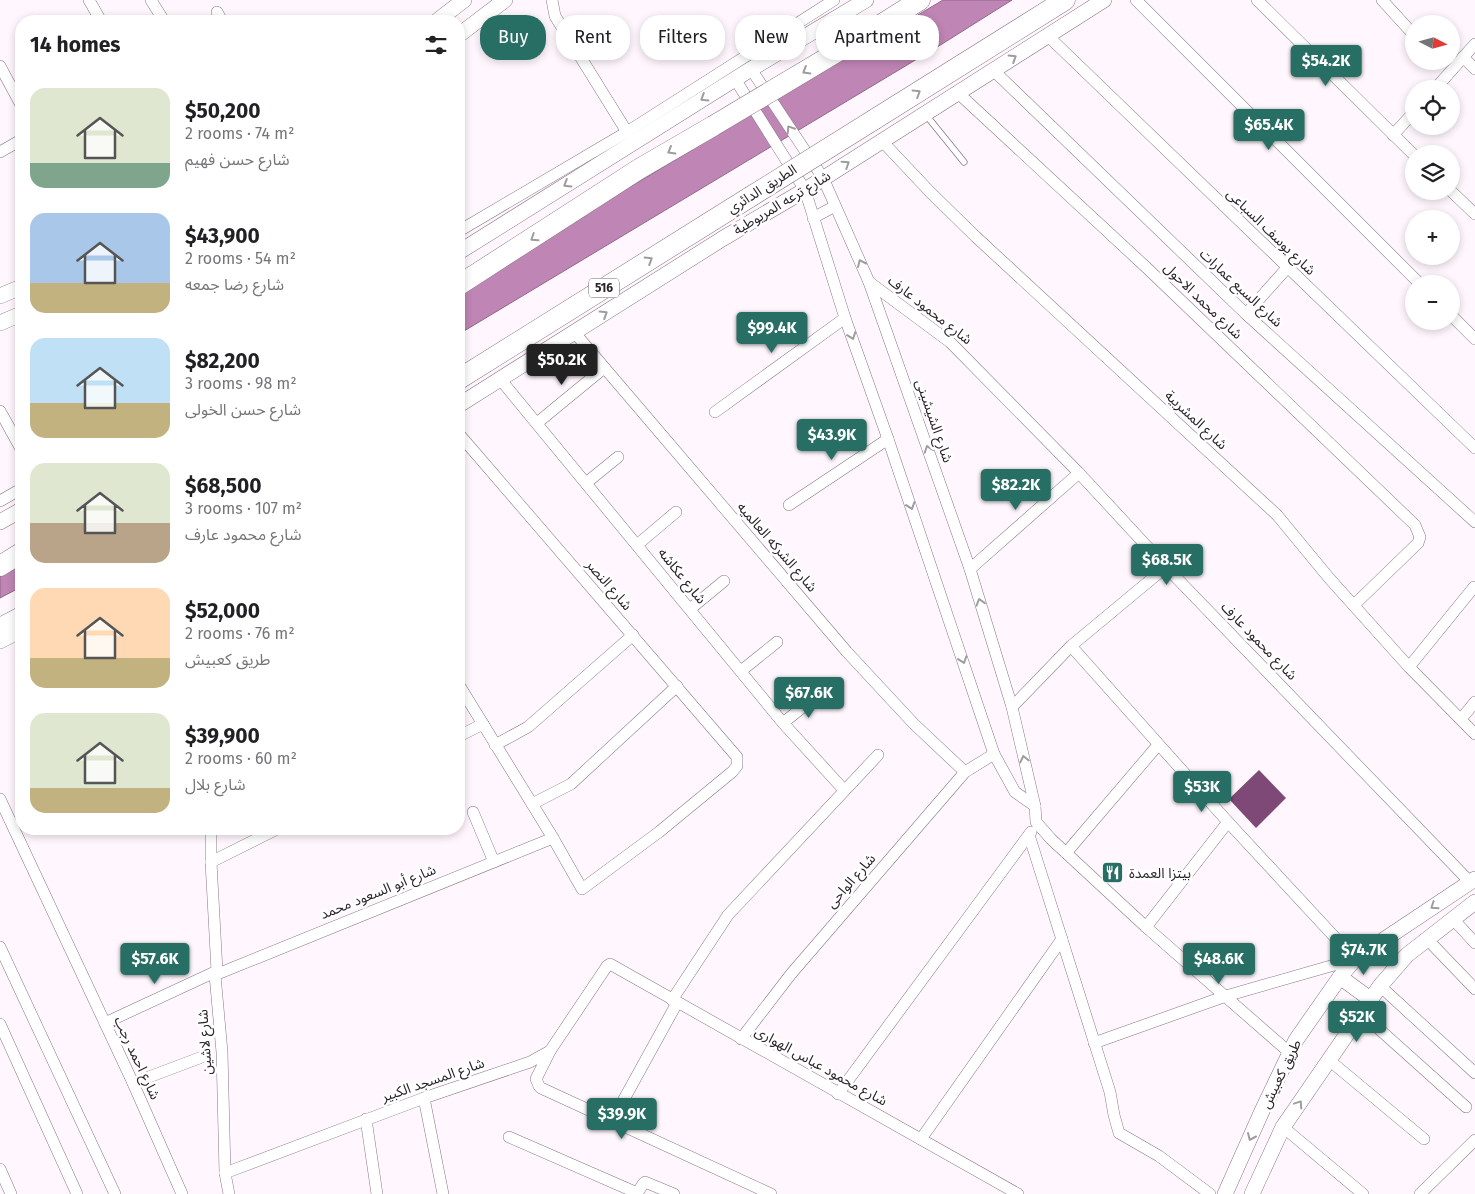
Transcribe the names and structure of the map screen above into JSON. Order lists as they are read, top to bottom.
{
  "streets": {
    "highway": ["الطريق الدائري", "516"],
    "main road": ["شارع ترعه المريوطية", "طريق كعبيش"],
    "street": [
      "شارع يوسف السباعى",
      "شارع السبع عمارات",
      "شارع محمد الاحول",
      "شارع محمود عارف",
      "شارع المشربية",
      "شارع الشيشينى",
      "شارع الشركه العالميه",
      "شارع عكاشه",
      "شارع النصر",
      "شارع الواحى",
      "شارع أبو السعود محمد",
      "شارع لاشين",
      "شارع احمد رجب",
      "شارع محمود عباس الهوارى",
      "شارع المسجد الكبير"
    ]
  },
  "crossings": [
    ["شارع ترعه المريوطية", "شارع يوسف السباعى"],
    ["شارع ترعه المريوطية", "شارع السبع عمارات"],
    ["شارع ترعه المريوطية", "شارع محمد الاحول"],
    ["شارع ترعه المريوطية", "شارع المشربية"],
    ["شارع ترعه المريوطية", "شارع الشيشينى"],
    ["شارع ترعه المريوطية", "شارع الشركه العالميه"],
    ["شارع ترعه المريوطية", "شارع عكاشه"],
    ["شارع محمد الاحول", "شارع المشربية"],
    ["شارع محمود عارف", "شارع الشيشينى"],
    ["شارع محمود عارف", "طريق كعبيش"],
    ["شارع الشركه العالميه", "شارع الواحى"],
    ["شارع النصر", "شارع أبو السعود محمد"],
    ["شارع الواحى", "شارع محمود عباس الهوارى"],
    ["شارع أبو السعود محمد", "شارع لاشين"],
    ["شارع أبو السعود محمد", "شارع احمد رجب"],
    ["شارع لاشين", "شارع المسجد الكبير"],
    ["شارع محمود عباس الهوارى", "شارع المسجد الكبير"]
  ],
  "places": {
    "restaurant": ["بيتزا العمدة"]
  },
  "north": "right",
  "page": {
    "map_buttons": ["+", "−"],
    "chip": [
      "Buy",
      "Rent",
      "Filters",
      "New",
      "Apartment"
    ],
    "heading": "14 homes",
    "price": [
      "$54.2K",
      "$65.4K",
      "$99.4K",
      "$50.2K",
      "$43.9K",
      "$82.2K",
      "$68.5K",
      "$67.6K",
      "$53K",
      "$74.7K",
      "$57.6K",
      "$48.6K",
      "$52K",
      "$39.9K"
    ],
    "list": [
      {
        "name": "$50,200",
        "note": "2 rooms · 74 m² · شارع حسن فهيم"
      },
      {
        "name": "$43,900",
        "note": "2 rooms · 54 m² · شارع رضا جمعه"
      },
      {
        "name": "$82,200",
        "note": "3 rooms · 98 m² · شارع حسن الخولى"
      },
      {
        "name": "$68,500",
        "note": "3 rooms · 107 m² · شارع محمود عارف"
      },
      {
        "name": "$52,000",
        "note": "2 rooms · 76 m² · طريق كعبيش"
      },
      {
        "name": "$39,900",
        "note": "2 rooms · 60 m² · شارع بلال"
      }
    ]
  }
}
